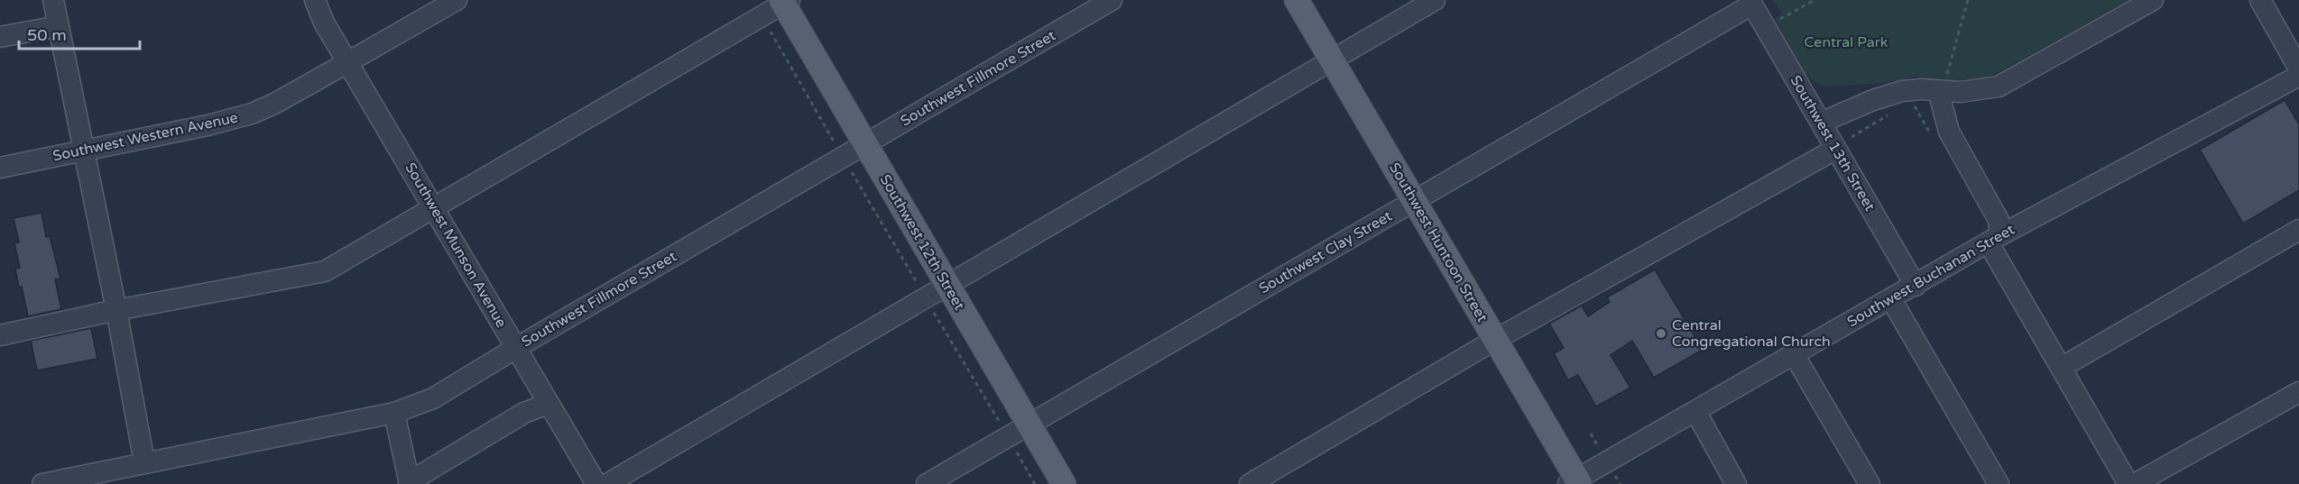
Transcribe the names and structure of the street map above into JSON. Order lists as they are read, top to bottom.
{
  "streets": {
    "main road": ["Southwest 12th Street", "Southwest Huntoon Street"],
    "street": [
      "Southwest Fillmore Street",
      "Southwest Western Avenue",
      "Southwest 13th Street",
      "Southwest Munson Avenue",
      "Southwest Clay Street",
      "Southwest Buchanan Street"
    ]
  },
  "crossings": [
    ["Southwest Fillmore Street", "Southwest 12th Street"],
    ["Southwest Fillmore Street", "Southwest Munson Avenue"],
    ["Southwest Western Avenue", "Southwest Munson Avenue"],
    ["Southwest 13th Street", "Southwest Clay Street"],
    ["Southwest 13th Street", "Southwest Buchanan Street"],
    ["Southwest 12th Street", "Southwest Clay Street"],
    ["Southwest Huntoon Street", "Southwest Clay Street"],
    ["Southwest Huntoon Street", "Southwest Buchanan Street"]
  ],
  "parks": ["Central Park"],
  "places": ["Central Congregational Church"],
  "scale_bar": "50 m"
}
